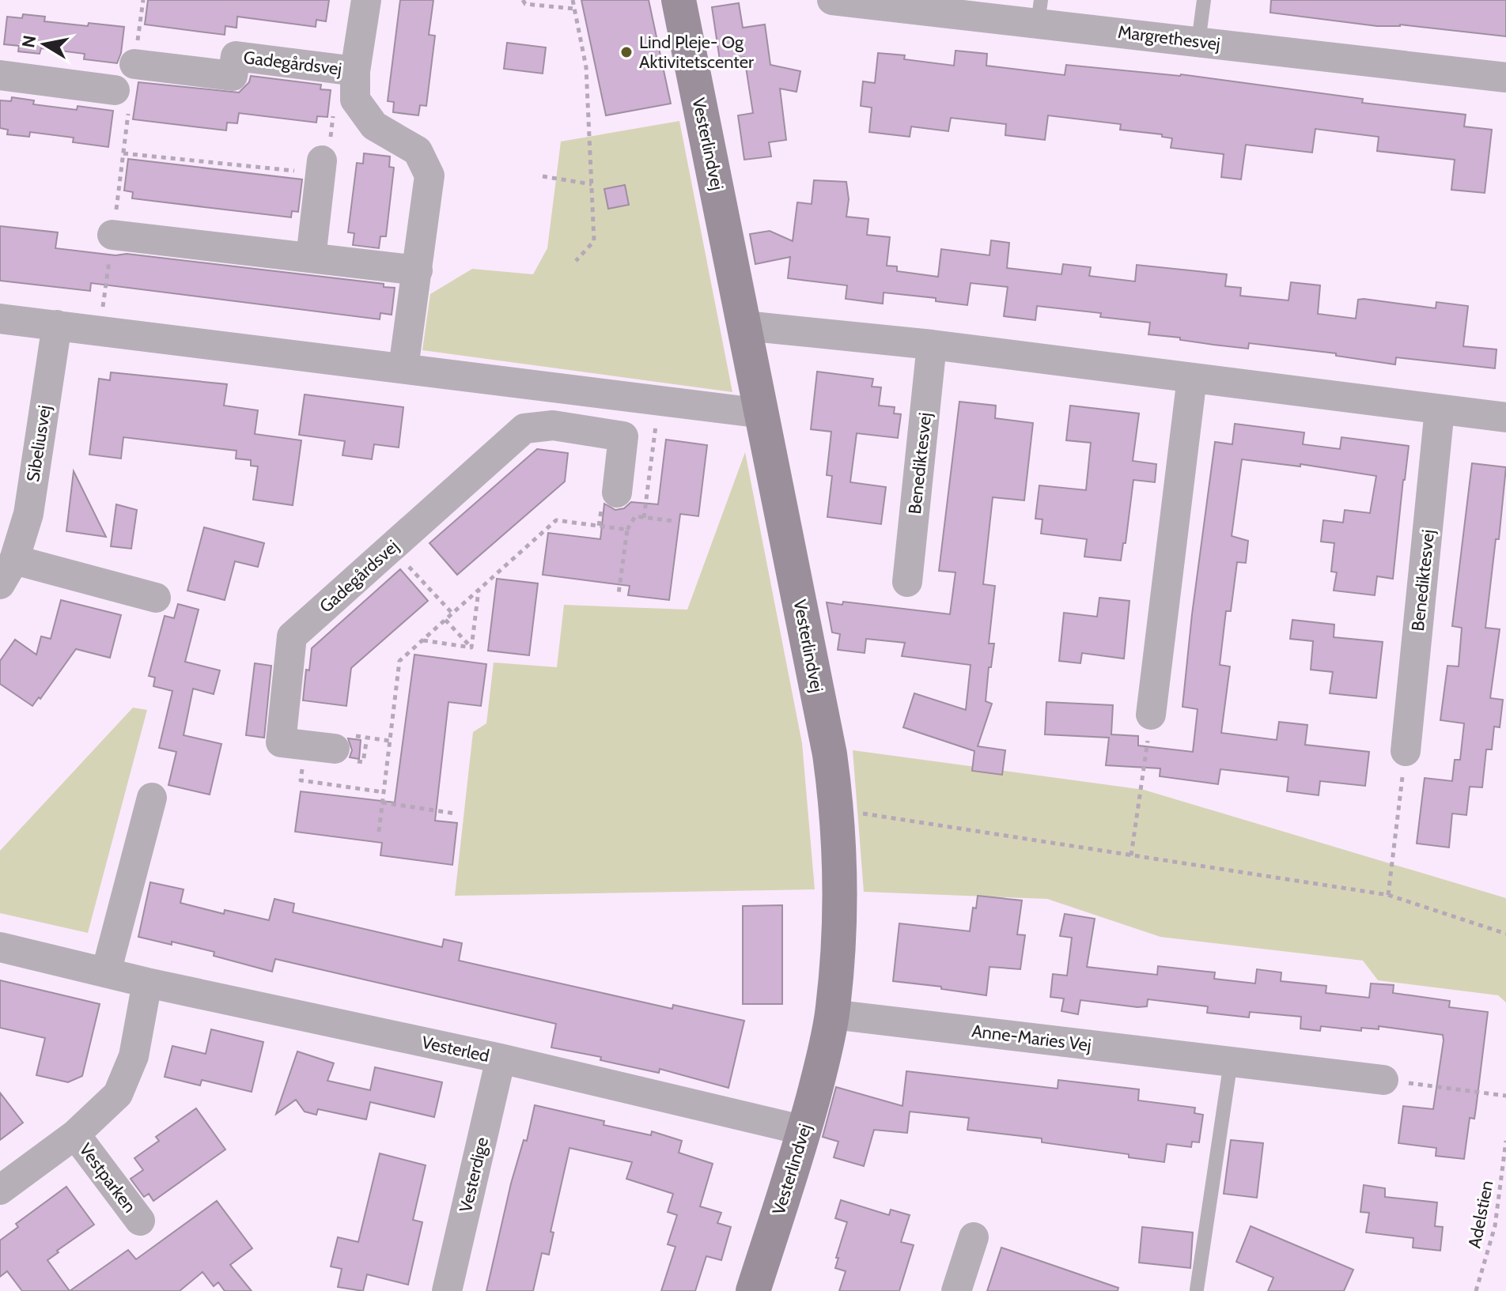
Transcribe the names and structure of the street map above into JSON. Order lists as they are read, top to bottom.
{
  "streets": {
    "street": [
      "Margrethesvej",
      "Gadegårdsvej",
      "Vesterlindvej",
      "Sibeliusvej",
      "Benediktesvej",
      "Anne-Maries Vej",
      "Vesterled",
      "Vesterdige",
      "Vestparken"
    ],
    "path": ["Adelstien"]
  },
  "crossings": [
    ["Vesterlindvej", "Anne-Maries Vej"],
    ["Vesterlindvej", "Vesterled"],
    ["Vesterled", "Vesterdige"],
    ["Vesterled", "Vestparken"]
  ],
  "places": ["Lind Pleje- Og Aktivitetscenter"],
  "north": "left"
}
